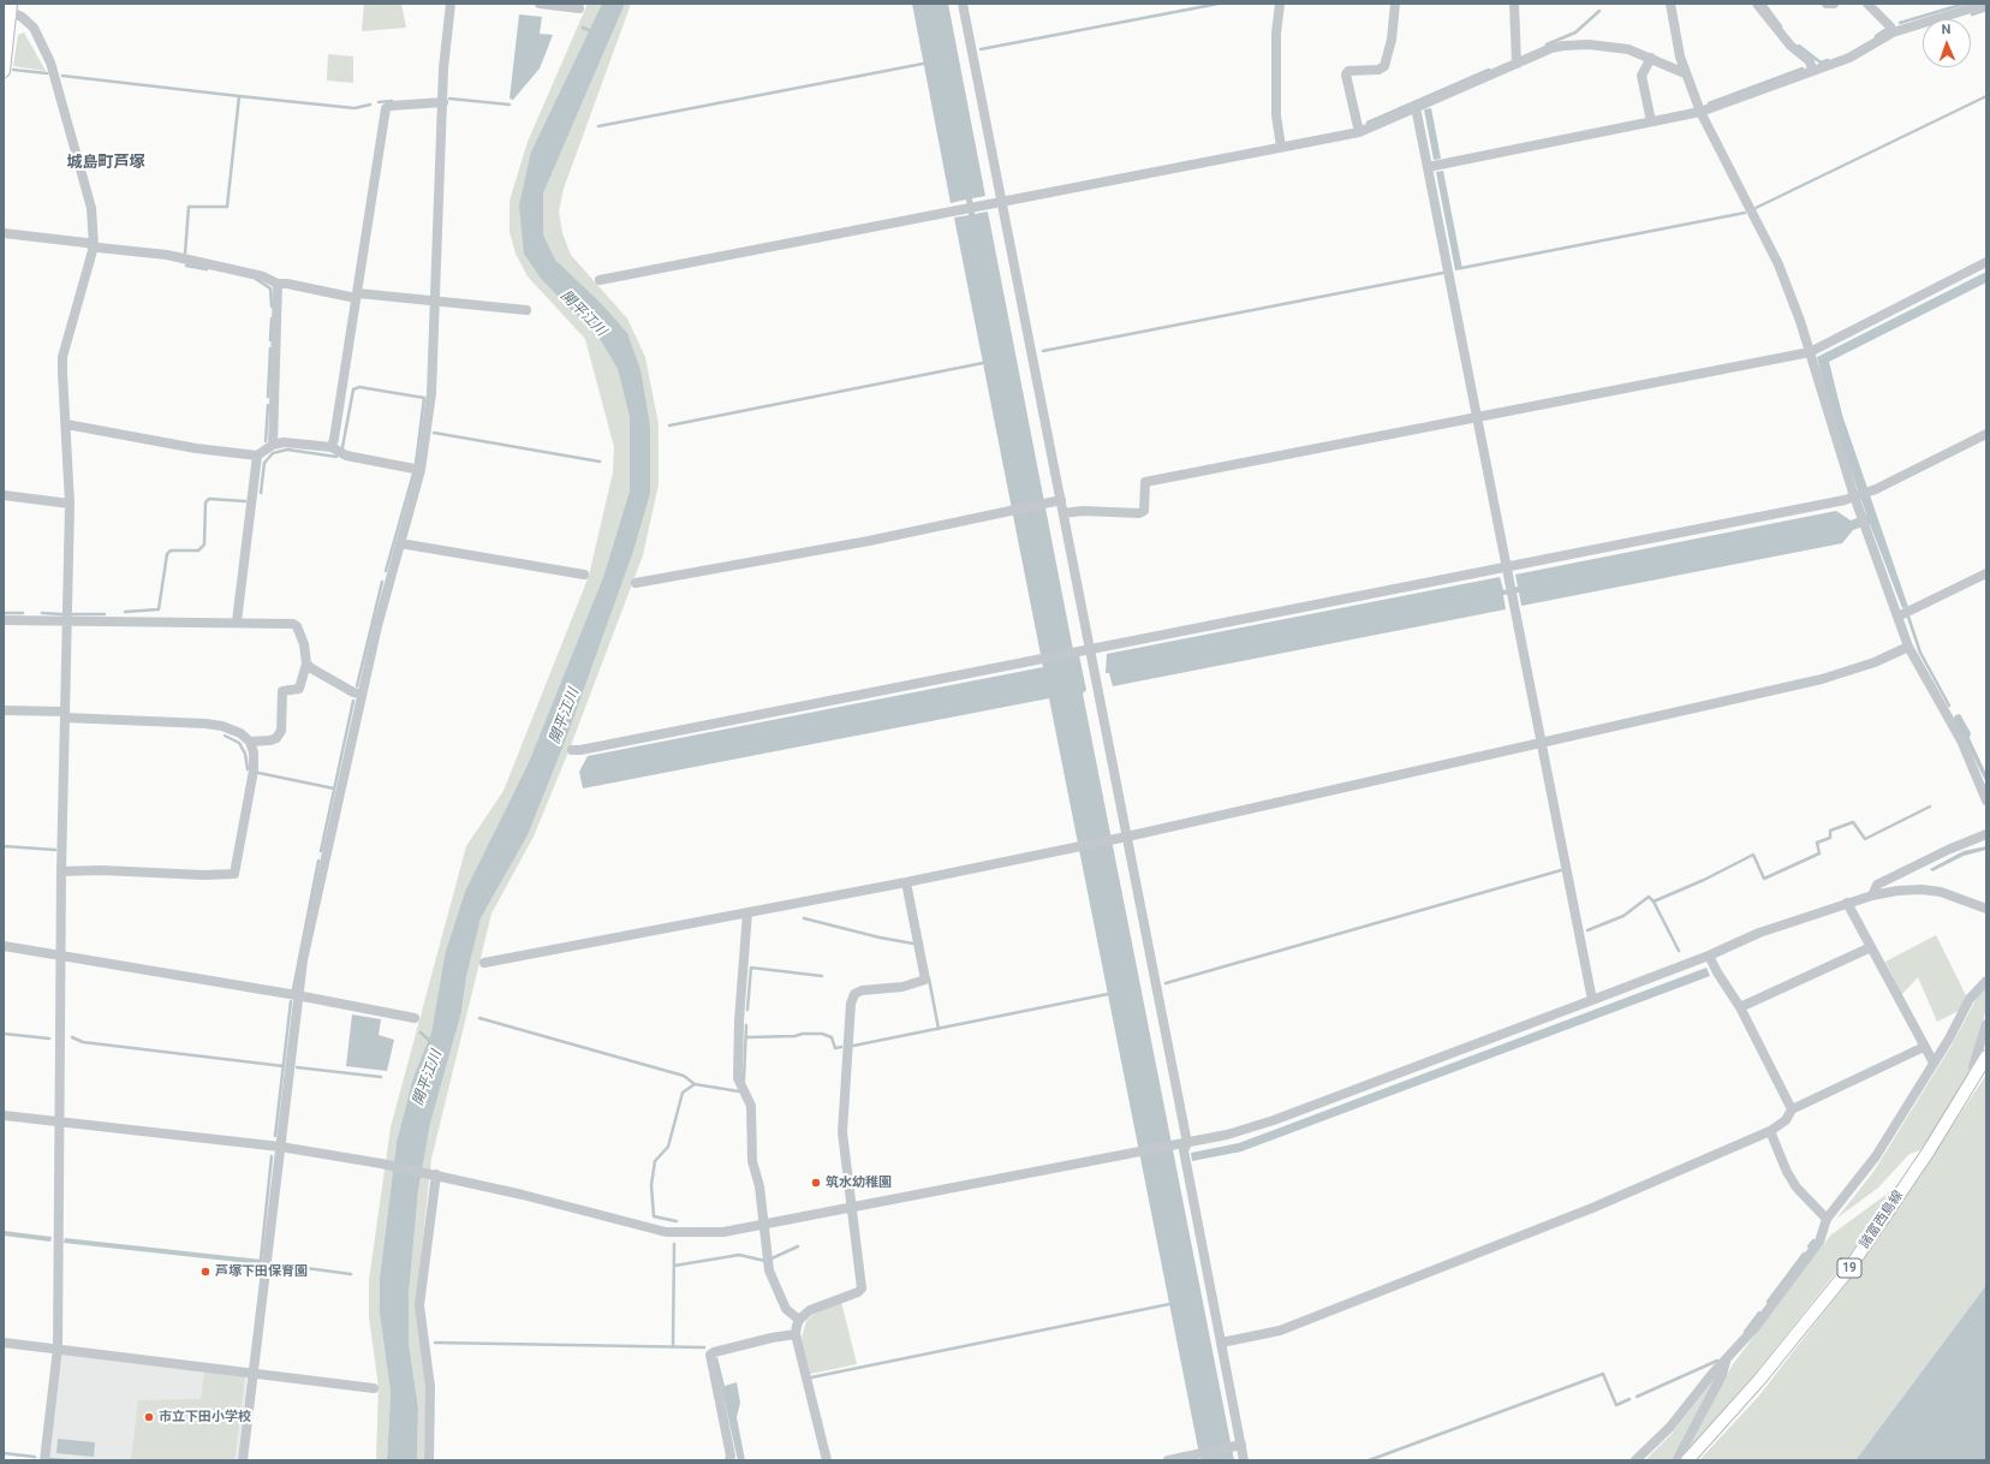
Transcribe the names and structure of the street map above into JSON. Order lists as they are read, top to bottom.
{
  "streets": {
    "main road": ["諸富西島線", "19"]
  },
  "districts": ["城島町芦塚"],
  "water": ["開平江川"],
  "places": ["筑水幼稚園", "芦塚下田保育園", "市立下田小学校"],
  "north": "top"
}
